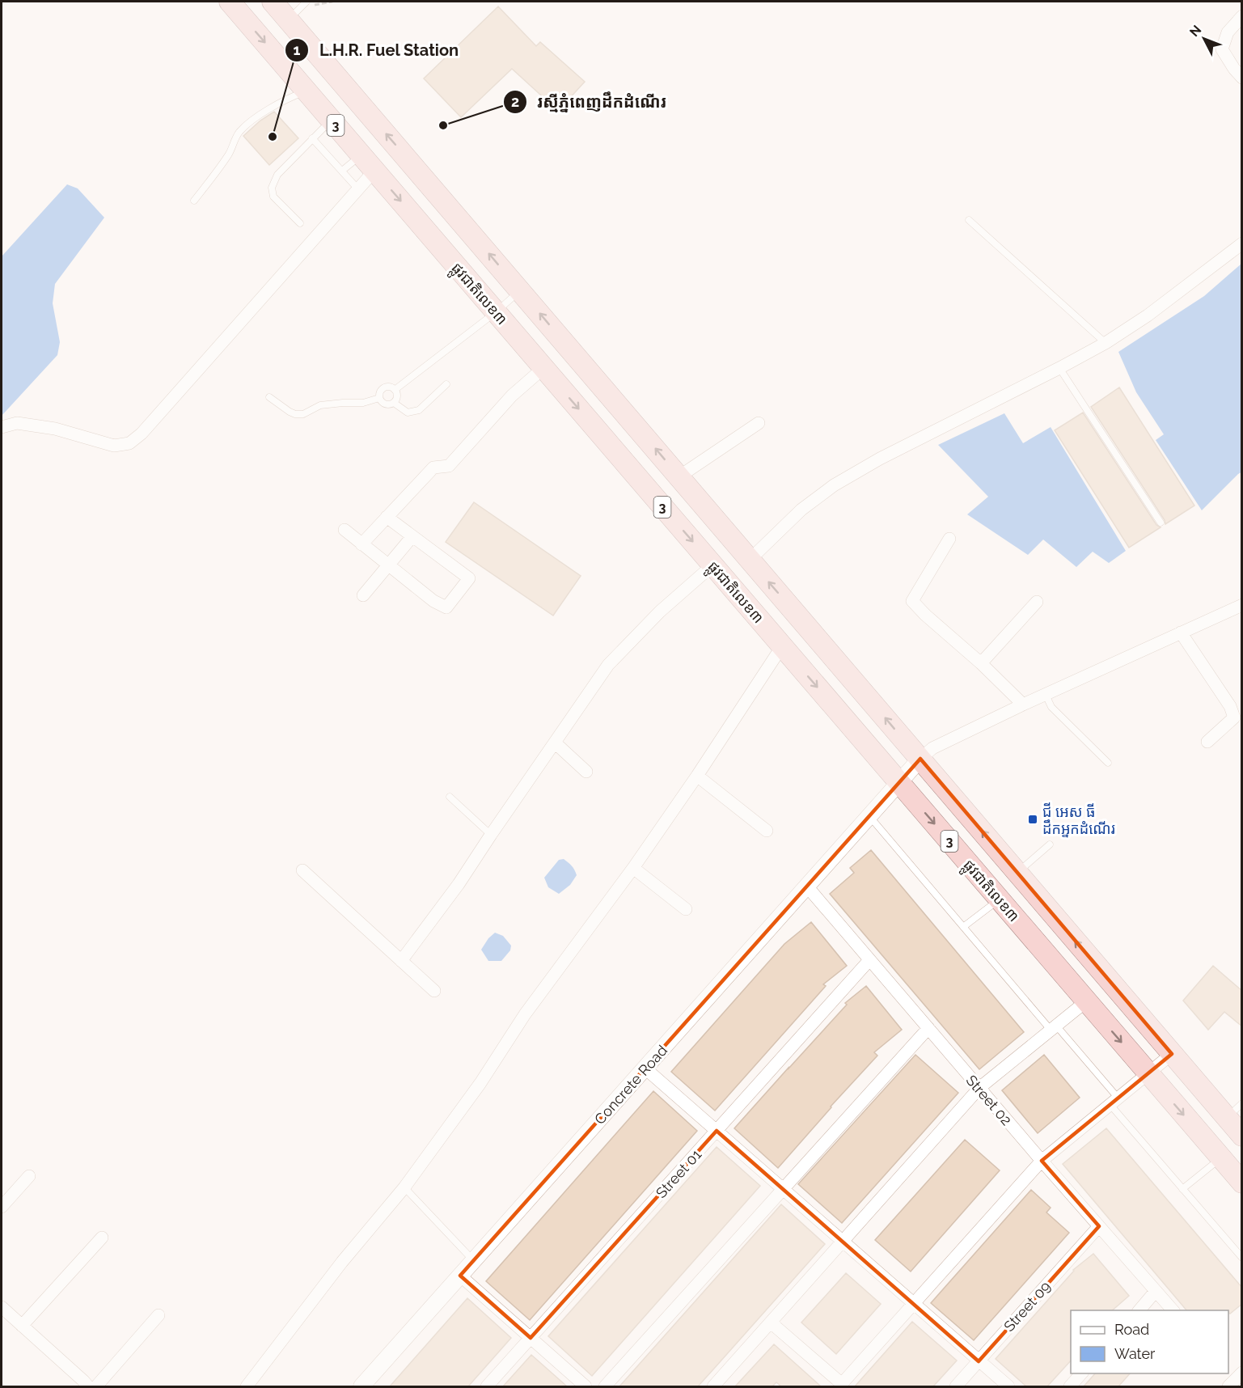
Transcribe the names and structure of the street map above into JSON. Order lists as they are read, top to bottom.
{
  "streets": {
    "highway": ["3", "ផ្លូវជាតិលេខ៣"],
    "street": [
      "Concrete Road",
      "Street 02",
      "Street 01",
      "Street 09"
    ]
  },
  "crossings": [
    ["3", "Concrete Road"],
    ["ផ្លូវជាតិលេខ៣", "Concrete Road"],
    ["Concrete Road", "Street 02"],
    ["Street 02", "Street 01"],
    ["Street 02", "Street 09"]
  ],
  "places": {
    "other": ["រស្មីភ្នំពេញដឹកដំណើរ", "L.H.R. Fuel Station"],
    "transit": ["ជី អេស ធី ដឹកអ្នកដំណើរ"]
  },
  "legend": ["Road", "Water"],
  "north": "top left"
}
